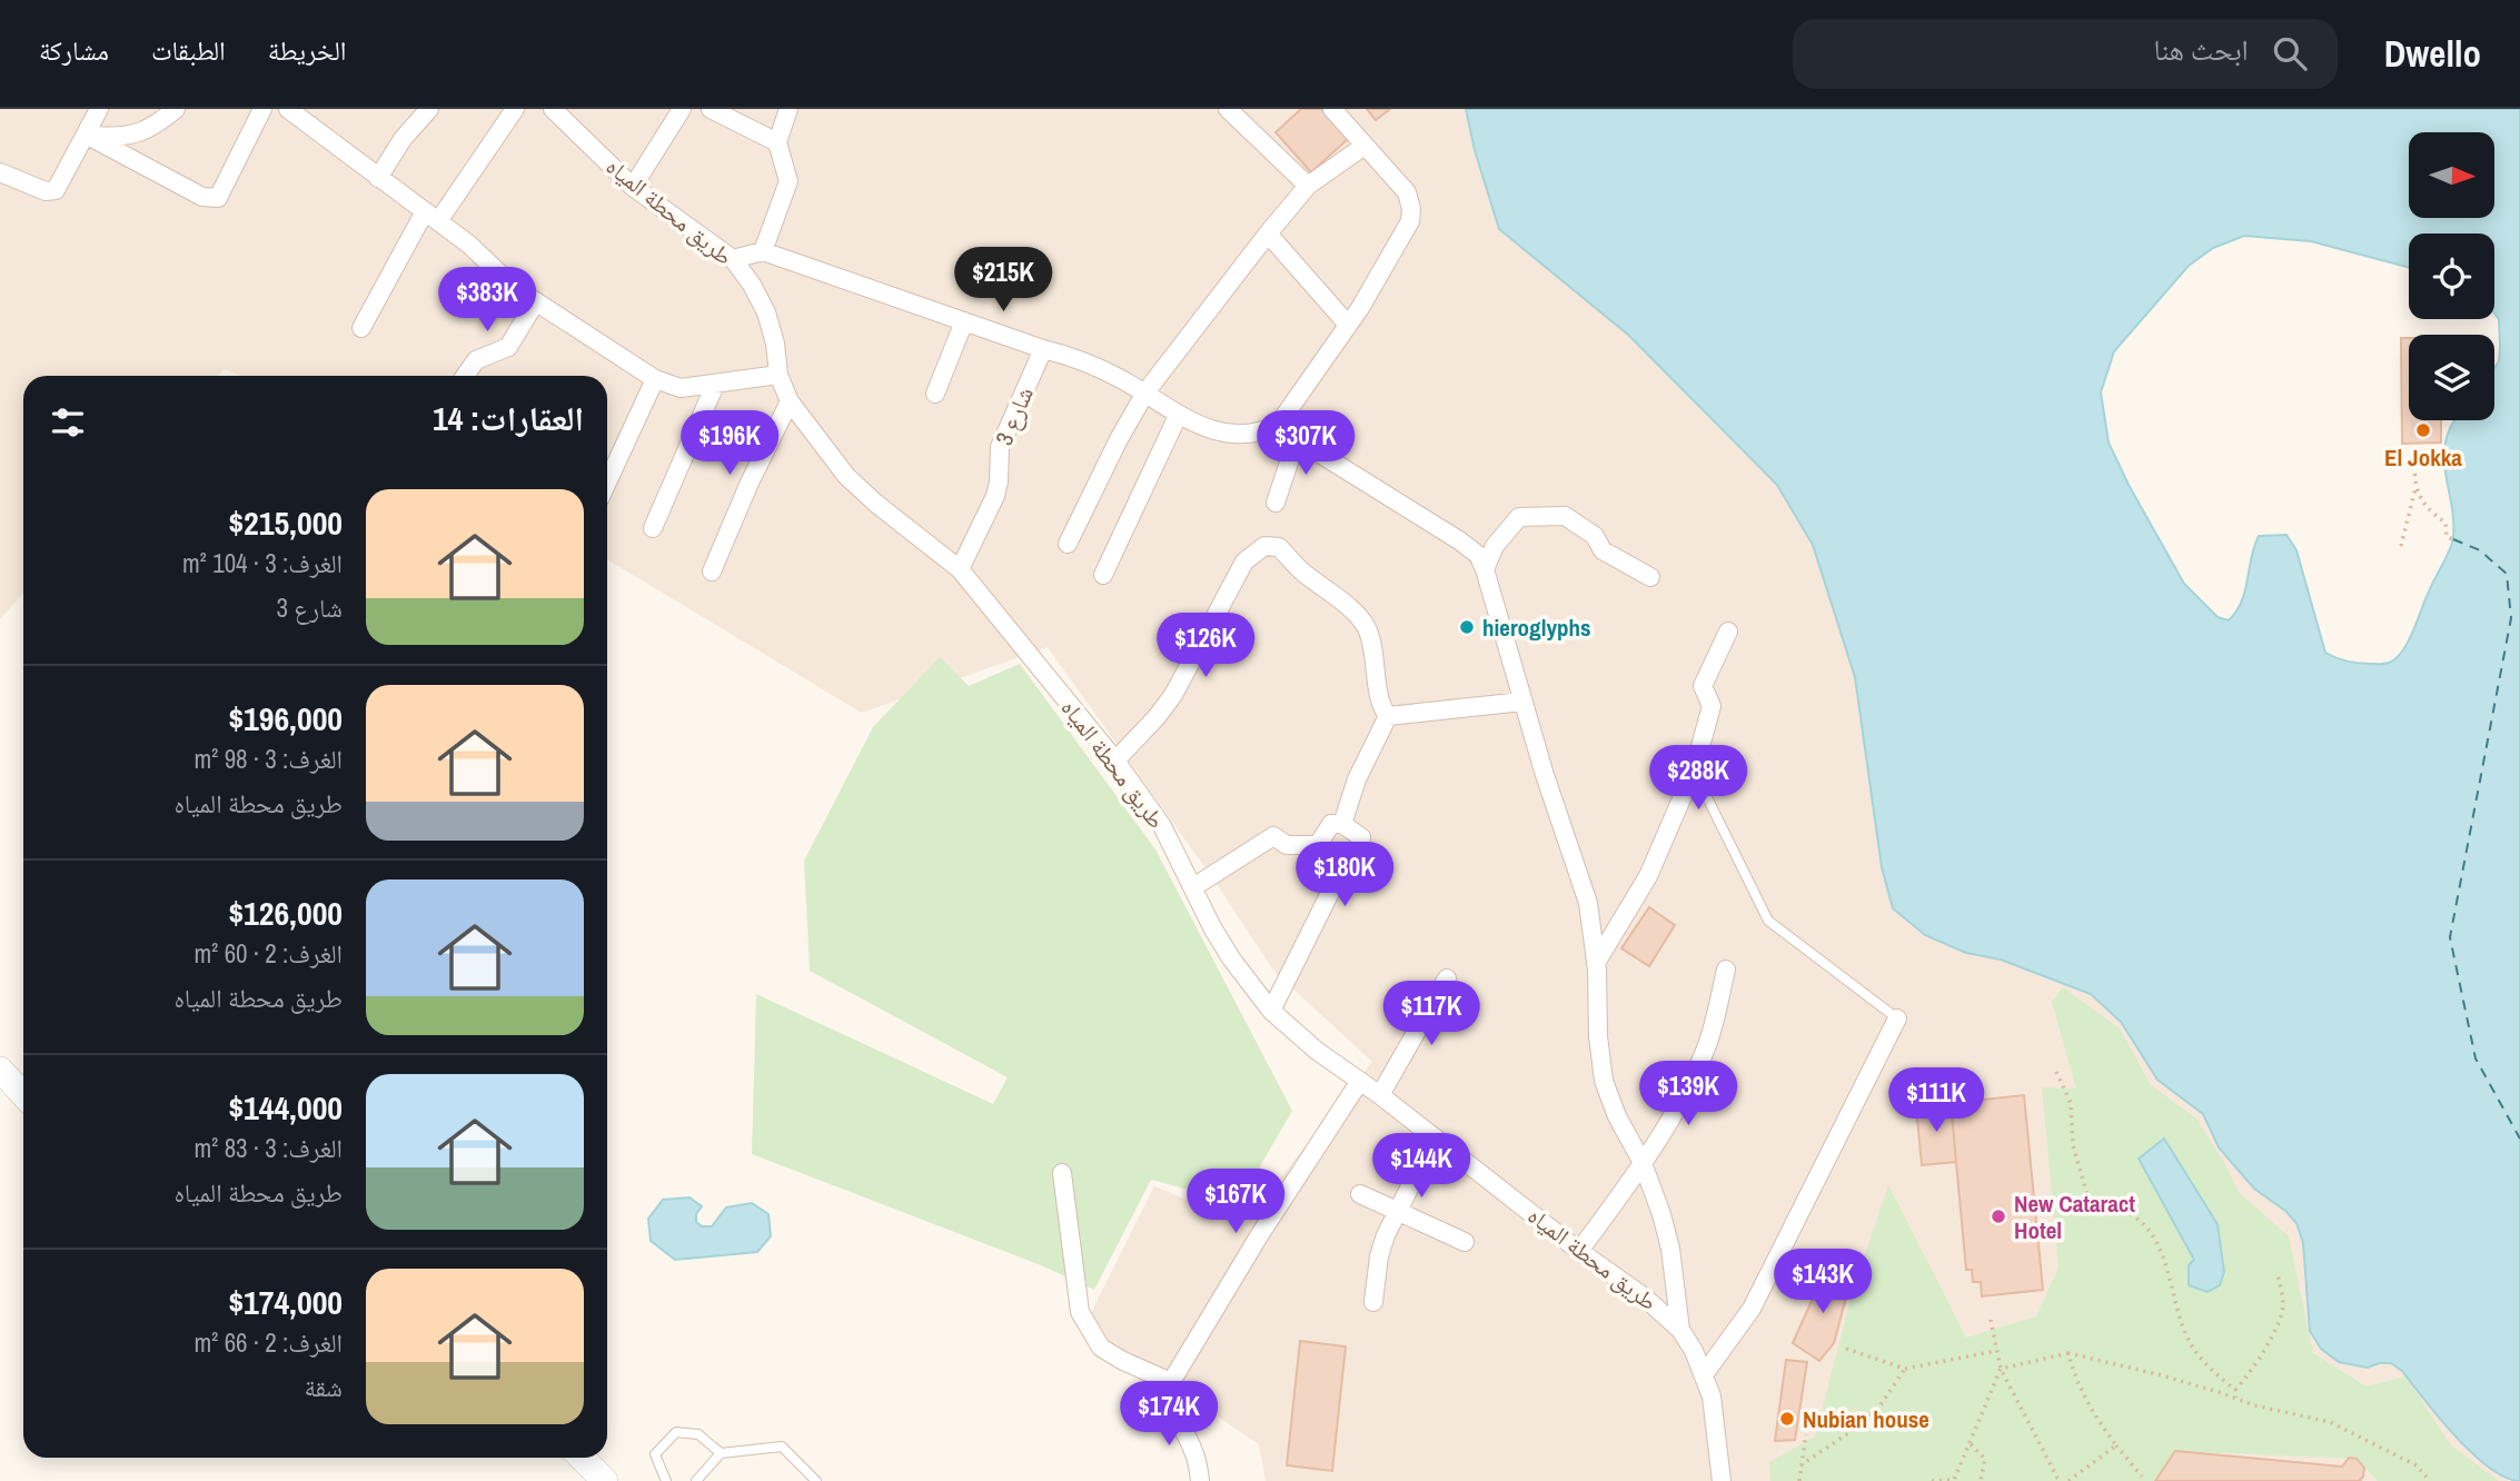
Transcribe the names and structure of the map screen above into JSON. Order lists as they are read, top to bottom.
{
  "streets": {
    "street": ["طريق محطة المياه", "شارع 3"]
  },
  "crossings": [
    ["طريق محطة المياه", "شارع 3"]
  ],
  "places": [
    "El Jokka",
    "hieroglyphs",
    "New Cataract Hotel",
    "Nubian house"
  ],
  "north": "right",
  "page": {
    "header": "Dwello",
    "search": "ابحث هنا",
    "nav": ["الخريطة", "الطبقات", "مشاركة"],
    "price": [
      "$215K",
      "$383K",
      "$196K",
      "$307K",
      "$126K",
      "$288K",
      "$180K",
      "$117K",
      "$139K",
      "$111K",
      "$144K",
      "$167K",
      "$143K",
      "$174K"
    ],
    "heading": "العقارات: 14",
    "list": [
      {
        "name": "$215,000",
        "note": "الغرف: 3 · 104 m² · شارع 3"
      },
      {
        "name": "$196,000",
        "note": "الغرف: 3 · 98 m² · طريق محطة المياه"
      },
      {
        "name": "$126,000",
        "note": "الغرف: 2 · 60 m² · طريق محطة المياه"
      },
      {
        "name": "$144,000",
        "note": "الغرف: 3 · 83 m² · طريق محطة المياه"
      },
      {
        "name": "$174,000",
        "note": "الغرف: 2 · 66 m² · شقة"
      }
    ]
  }
}
